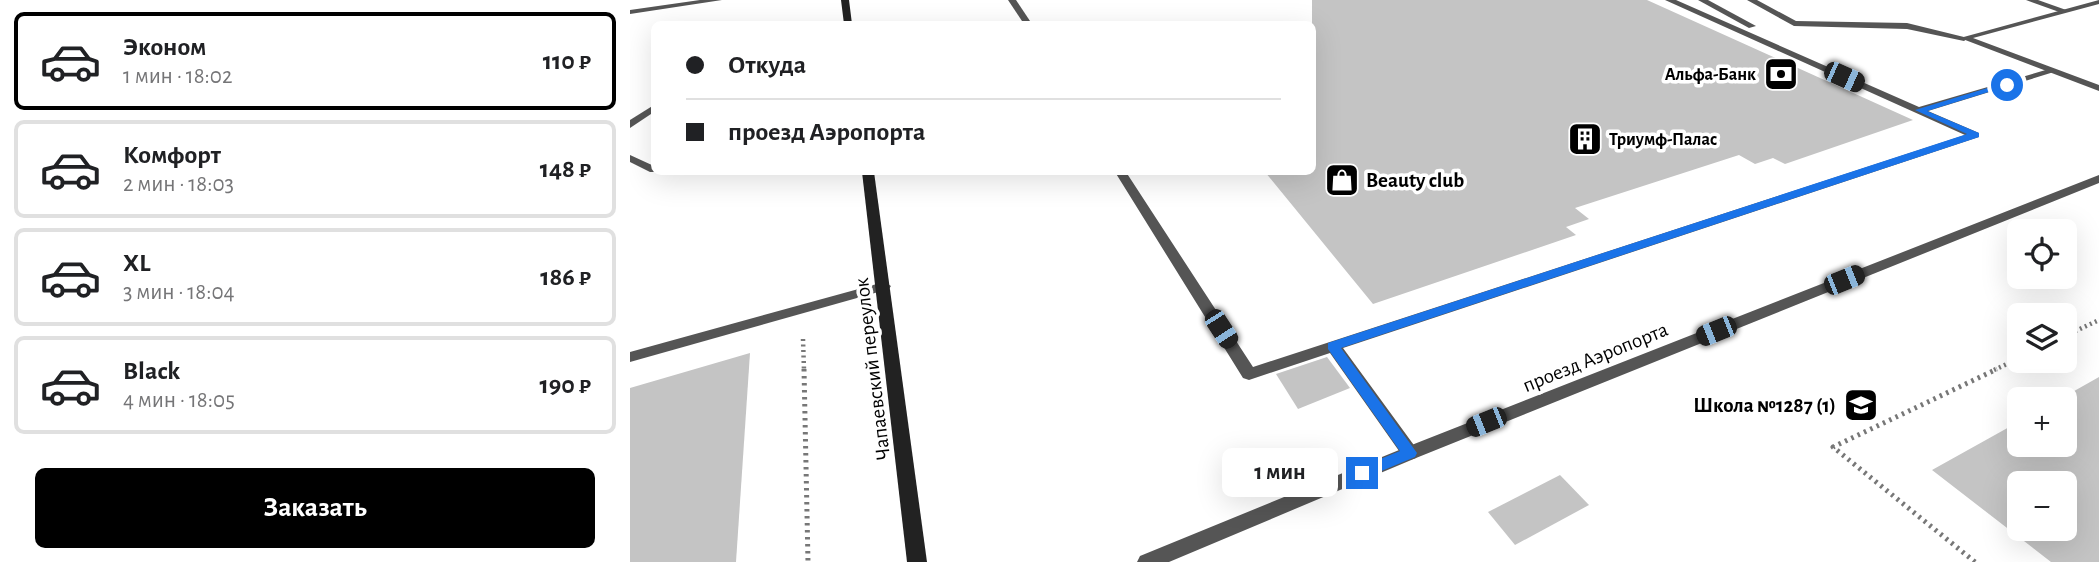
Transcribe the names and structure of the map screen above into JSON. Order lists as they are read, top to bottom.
{
  "streets": {
    "street": ["проезд Аэропорта", "Чапаевский переулок"]
  },
  "places": {
    "bank": ["Альфа-Банк"],
    "building": ["Триумф-Палас"],
    "shop": ["Beauty club"],
    "school or university": ["Школа №1287 (1)"]
  },
  "page": {
    "list": [
      {
        "name": "Эконом",
        "note": "1 мин · 18:02",
        "value": "110 ₽"
      },
      {
        "name": "Комфорт",
        "note": "2 мин · 18:03",
        "value": "148 ₽"
      },
      {
        "name": "XL",
        "note": "3 мин · 18:04",
        "value": "186 ₽"
      },
      {
        "name": "Black",
        "note": "4 мин · 18:05",
        "value": "190 ₽"
      }
    ],
    "banner": ["Откуда", "проезд Аэропорта"],
    "map_buttons": ["+", "−"],
    "bubble": "1 мин",
    "buttons": "Заказать"
  }
}
